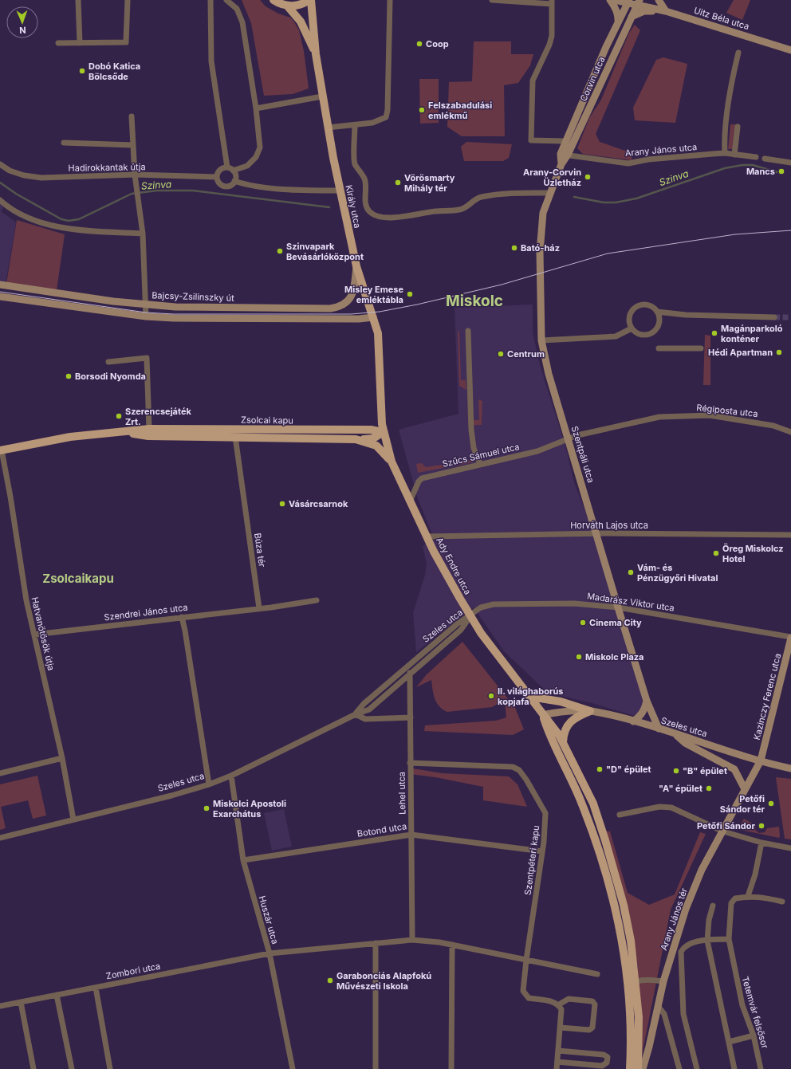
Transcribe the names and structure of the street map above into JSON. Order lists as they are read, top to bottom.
{
  "streets": {
    "main road": ["Király utca", "Zsolcai kapu", "Ady Endre utca"],
    "street": [
      "Uitz Béla utca",
      "Corvin utca",
      "Arany János utca",
      "Hadirokkantak útja",
      "Bajcsy-Zsilinszky út",
      "Régiposta utca",
      "Szentpáli utca",
      "Szűcs Sámuel utca",
      "Horváth Lajos utca",
      "Búza tér",
      "Madarász Viktor utca",
      "Szendrei János utca",
      "Szeles utca",
      "Hatvanötösök útja",
      "Kazinczy Ferenc utca",
      "Lehel utca",
      "Botond utca",
      "Szentpéteri kapu",
      "Arany János tér",
      "Huszár utca",
      "Zombori utca",
      "Tetemvár felsősor"
    ]
  },
  "crossings": [
    ["Uitz Béla utca", "Corvin utca"],
    ["Corvin utca", "Arany János utca"],
    ["Corvin utca", "Szentpáli utca"],
    ["Király utca", "Bajcsy-Zsilinszky út"],
    ["Király utca", "Ady Endre utca"],
    ["Régiposta utca", "Szentpáli utca"],
    ["Régiposta utca", "Szűcs Sámuel utca"],
    ["Zsolcai kapu", "Búza tér"],
    ["Zsolcai kapu", "Ady Endre utca"],
    ["Zsolcai kapu", "Hatvanötösök útja"],
    ["Szentpáli utca", "Szűcs Sámuel utca"],
    ["Szentpáli utca", "Horváth Lajos utca"],
    ["Szentpáli utca", "Madarász Viktor utca"],
    ["Szentpáli utca", "Szeles utca"],
    ["Szűcs Sámuel utca", "Ady Endre utca"],
    ["Horváth Lajos utca", "Ady Endre utca"],
    ["Búza tér", "Szendrei János utca"],
    ["Ady Endre utca", "Madarász Viktor utca"],
    ["Ady Endre utca", "Szeles utca"],
    ["Madarász Viktor utca", "Szeles utca"],
    ["Madarász Viktor utca", "Kazinczy Ferenc utca"],
    ["Szendrei János utca", "Hatvanötösök útja"],
    ["Szeles utca", "Hatvanötösök útja"],
    ["Szeles utca", "Kazinczy Ferenc utca"],
    ["Szeles utca", "Lehel utca"],
    ["Szeles utca", "Huszár utca"],
    ["Lehel utca", "Botond utca"],
    ["Lehel utca", "Szentpéteri kapu"],
    ["Lehel utca", "Zombori utca"],
    ["Botond utca", "Szentpéteri kapu"],
    ["Botond utca", "Huszár utca"],
    ["Szentpéteri kapu", "Zombori utca"],
    ["Huszár utca", "Zombori utca"]
  ],
  "districts": ["Miskolc", "Zsolcaikapu"],
  "water": ["Szinva"],
  "places": [
    "Coop",
    "Dobó Katica Bölcsőde",
    "Felszabadulási emlékmű",
    "Mancs",
    "Arany-Corvin Üzletház",
    "Vörösmarty Mihály tér",
    "Bató-ház",
    "Szinvapark Bevásárlóközpont",
    "Misley Emese emléktábla",
    "Magánparkoló konténer",
    "Hédi Apartman",
    "Centrum",
    "Borsodi Nyomda",
    "Szerencsejáték Zrt.",
    "Vásárcsarnok",
    "Öreg Miskolcz Hotel",
    "Vám- és Pénzügyőri Hivatal",
    "Cinema City",
    "Miskolc Plaza",
    "II. világhaborús kopjafa",
    "\"D\" épület",
    "\"B\" épület",
    "\"A\" épület",
    "Petőfi Sándor tér",
    "Miskolci Apostoli Exarchátus",
    "Petőfi Sándor",
    "Garabonciás Alapfokú Művészeti Iskola"
  ],
  "north": "bottom"
}
